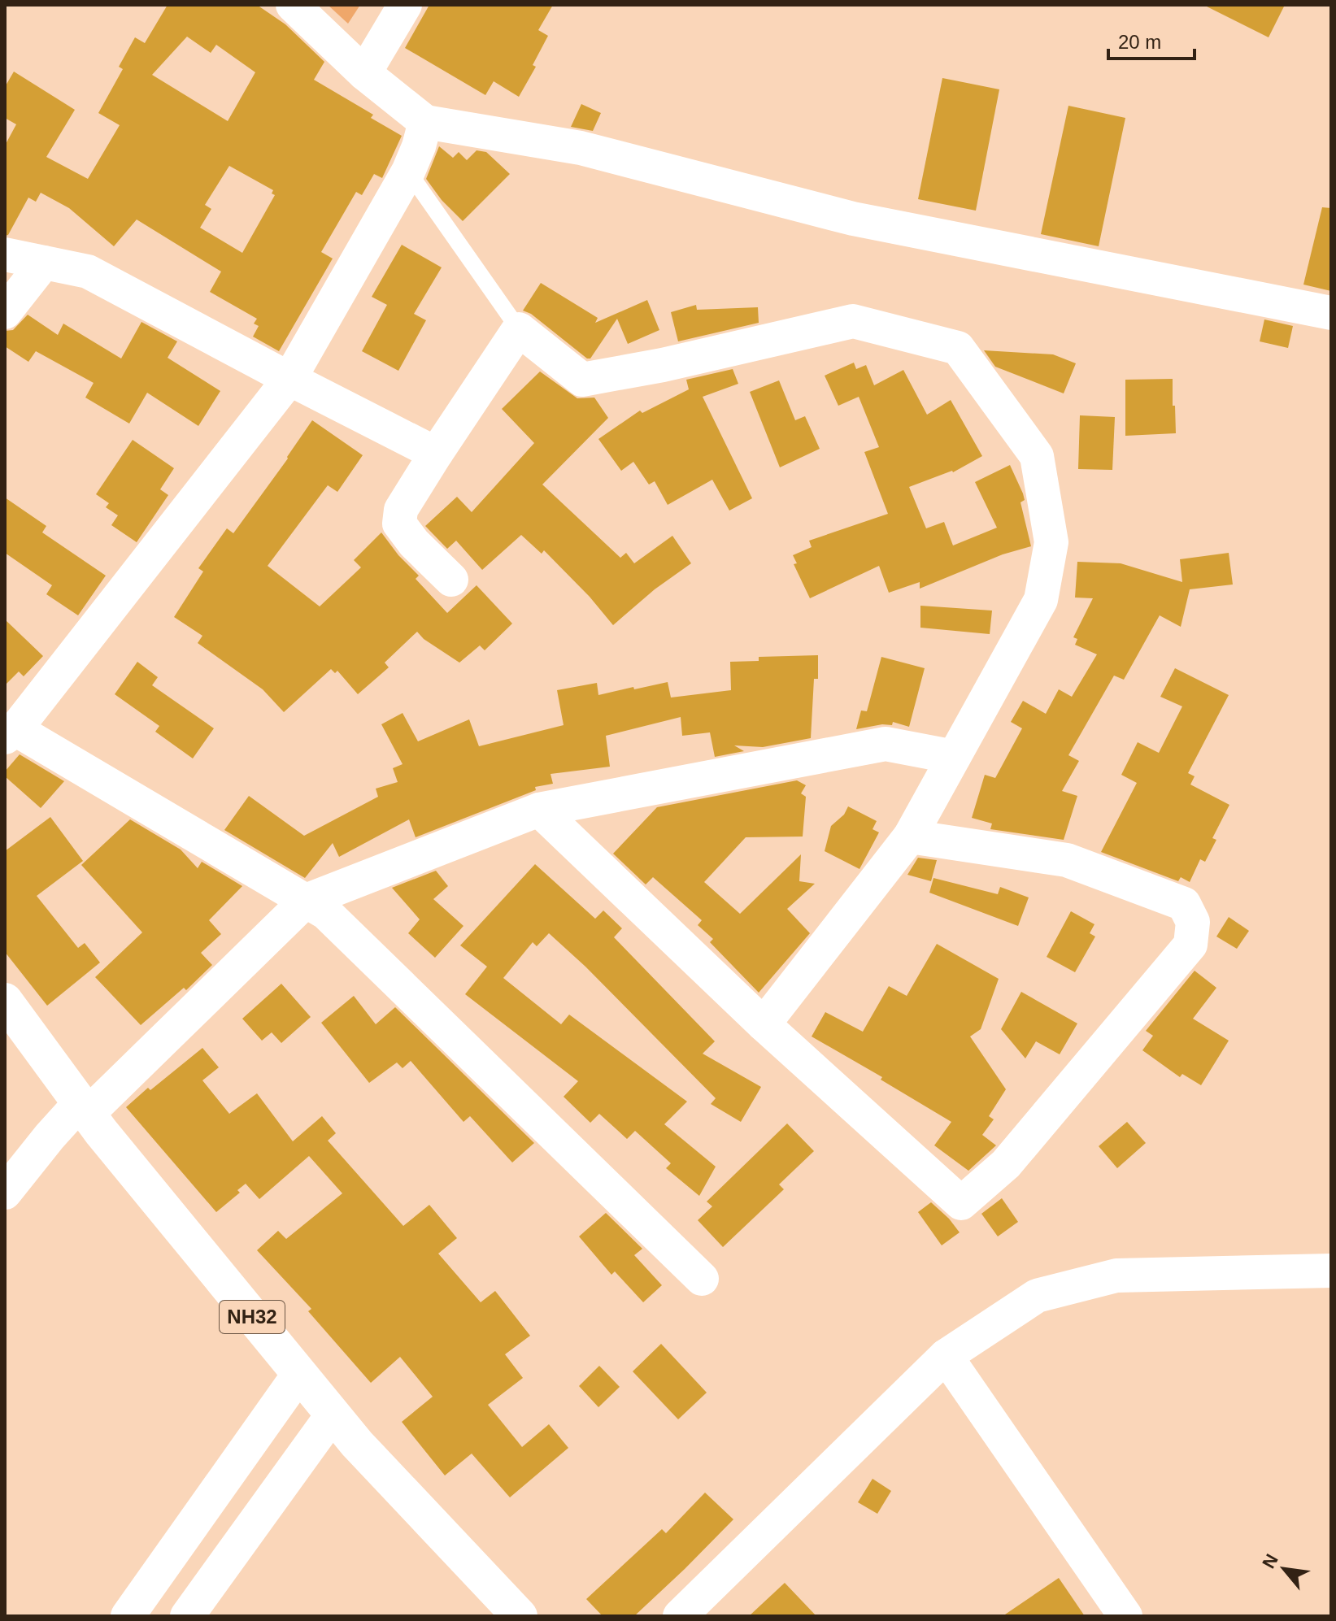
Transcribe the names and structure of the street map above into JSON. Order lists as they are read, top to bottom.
{
  "streets": {
    "highway": ["NH32"]
  },
  "scale_bar": "20 m",
  "north": "top left"
}
